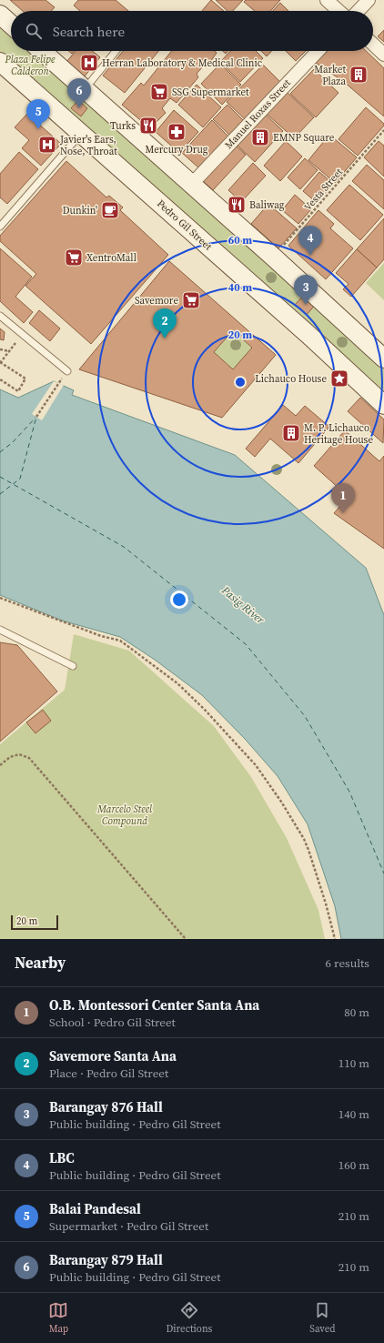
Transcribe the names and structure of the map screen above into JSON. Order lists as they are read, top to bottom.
{
  "streets": {
    "main road": ["Pedro Gil Street"],
    "street": ["Manuel Roxas Street"],
    "path": ["Vesta Street"]
  },
  "water": ["Pasig River"],
  "parks": ["Plaza Felipe Calderon", "Marcelo Steel Compound"],
  "places": {
    "hospital": ["Herran Laboratory & Medical Clinic", "Javier's Ears, Nose, Throat"],
    "building": ["Market Plaza", "EMNP Square", "M. P. Lichauco Heritage House"],
    "supermarket": ["SSG Supermarket", "XentroMall", "Savemore"],
    "restaurant": ["Turks", "Baliwag"],
    "pharmacy": ["Mercury Drug"],
    "cafe": ["Dunkin'"],
    "place": ["Lichauco House"]
  },
  "scale_bar": "20 m",
  "page": {
    "search": "Search here",
    "pins": [
      "6",
      "5",
      "4",
      "3",
      "2",
      "1"
    ],
    "scale": "20 m",
    "heading": ["Nearby", "6 results"],
    "list": [
      {
        "mark": "1",
        "name": "O.B. Montessori Center Santa Ana",
        "note": "School · Pedro Gil Street",
        "value": "80 m"
      },
      {
        "mark": "2",
        "name": "Savemore Santa Ana",
        "note": "Place · Pedro Gil Street",
        "value": "110 m"
      },
      {
        "mark": "3",
        "name": "Barangay 876 Hall",
        "note": "Public building · Pedro Gil Street",
        "value": "140 m"
      },
      {
        "mark": "4",
        "name": "LBC",
        "note": "Public building · Pedro Gil Street",
        "value": "160 m"
      },
      {
        "mark": "5",
        "name": "Balai Pandesal",
        "note": "Supermarket · Pedro Gil Street",
        "value": "210 m"
      },
      {
        "mark": "6",
        "name": "Barangay 879 Hall",
        "note": "Public building · Pedro Gil Street",
        "value": "210 m"
      }
    ],
    "nav": ["Map", "Directions", "Saved"]
  },
  "rings": ["60 m", "40 m", "20 m"]
}
